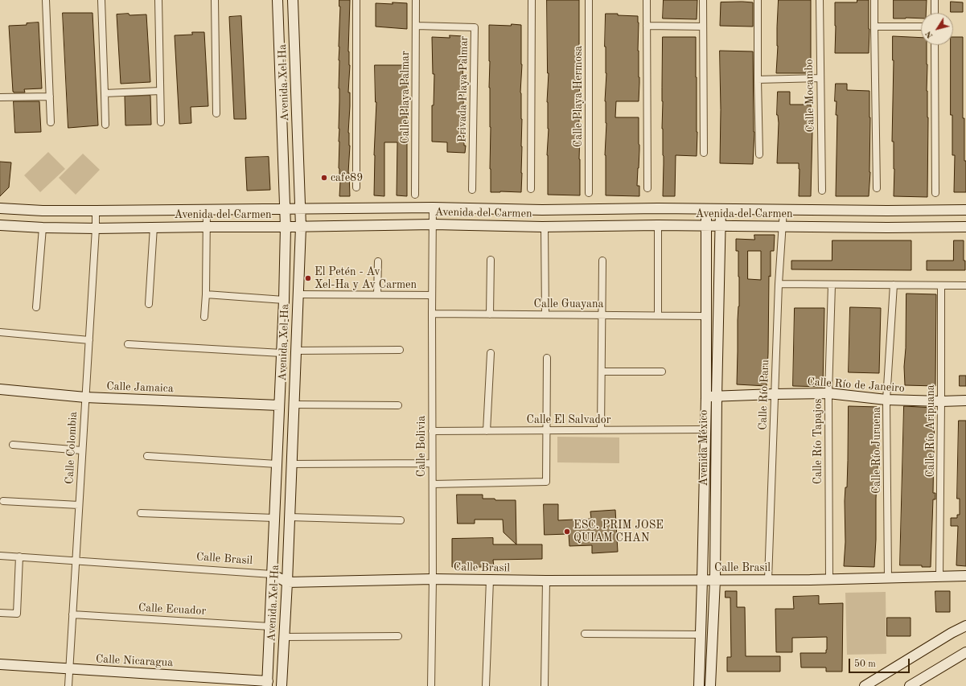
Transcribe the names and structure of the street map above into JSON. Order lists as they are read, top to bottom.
{
  "streets": {
    "street": [
      "Avenida Xel-Ha",
      "Privada Playa Palmar",
      "Calle Mocambo",
      "Calle Playa Hermosa",
      "Calle Playa Palmar",
      "Avenida del Carmen",
      "Calle Guayana",
      "Calle Río de Janeiro",
      "Calle Jamaica",
      "Calle Río Paru",
      "Calle El Salvador",
      "Calle Río Aripuana",
      "Calle Río Tapajos",
      "Calle Bolivia",
      "Calle Colombia",
      "Avenida México",
      "Calle Río Juruena",
      "Calle Brasil",
      "Calle Ecuador",
      "Calle Nicaragua"
    ]
  },
  "crossings": [
    ["Avenida Xel-Ha", "Avenida del Carmen"],
    ["Avenida Xel-Ha", "Calle Jamaica"],
    ["Avenida Xel-Ha", "Calle Brasil"],
    ["Avenida Xel-Ha", "Calle Ecuador"],
    ["Avenida Xel-Ha", "Calle Nicaragua"],
    ["Privada Playa Palmar", "Calle Playa Palmar"],
    ["Avenida del Carmen", "Calle Río Paru"],
    ["Avenida del Carmen", "Calle Bolivia"],
    ["Avenida del Carmen", "Calle Colombia"],
    ["Avenida del Carmen", "Avenida México"],
    ["Calle Guayana", "Calle Bolivia"],
    ["Calle Guayana", "Avenida México"],
    ["Calle Río de Janeiro", "Calle Río Paru"],
    ["Calle Río de Janeiro", "Calle Río Aripuana"],
    ["Calle Río de Janeiro", "Calle Río Tapajos"],
    ["Calle Río de Janeiro", "Avenida México"],
    ["Calle Río de Janeiro", "Calle Río Juruena"],
    ["Calle Jamaica", "Calle Colombia"],
    ["Calle Río Paru", "Calle Brasil"],
    ["Calle El Salvador", "Calle Bolivia"],
    ["Calle El Salvador", "Avenida México"],
    ["Calle Río Aripuana", "Calle Brasil"],
    ["Calle Río Tapajos", "Calle Brasil"],
    ["Calle Bolivia", "Calle Brasil"],
    ["Calle Colombia", "Calle Brasil"],
    ["Calle Colombia", "Calle Ecuador"],
    ["Calle Colombia", "Calle Nicaragua"],
    ["Avenida México", "Calle Brasil"],
    ["Calle Río Juruena", "Calle Brasil"]
  ],
  "places": ["cafe89", "El Petén - Av Xel-Ha y Av Carmen", "ESC. PRIM JOSE QUIAM CHAN"],
  "scale_bar": "50 m",
  "north": "bottom left"
}
